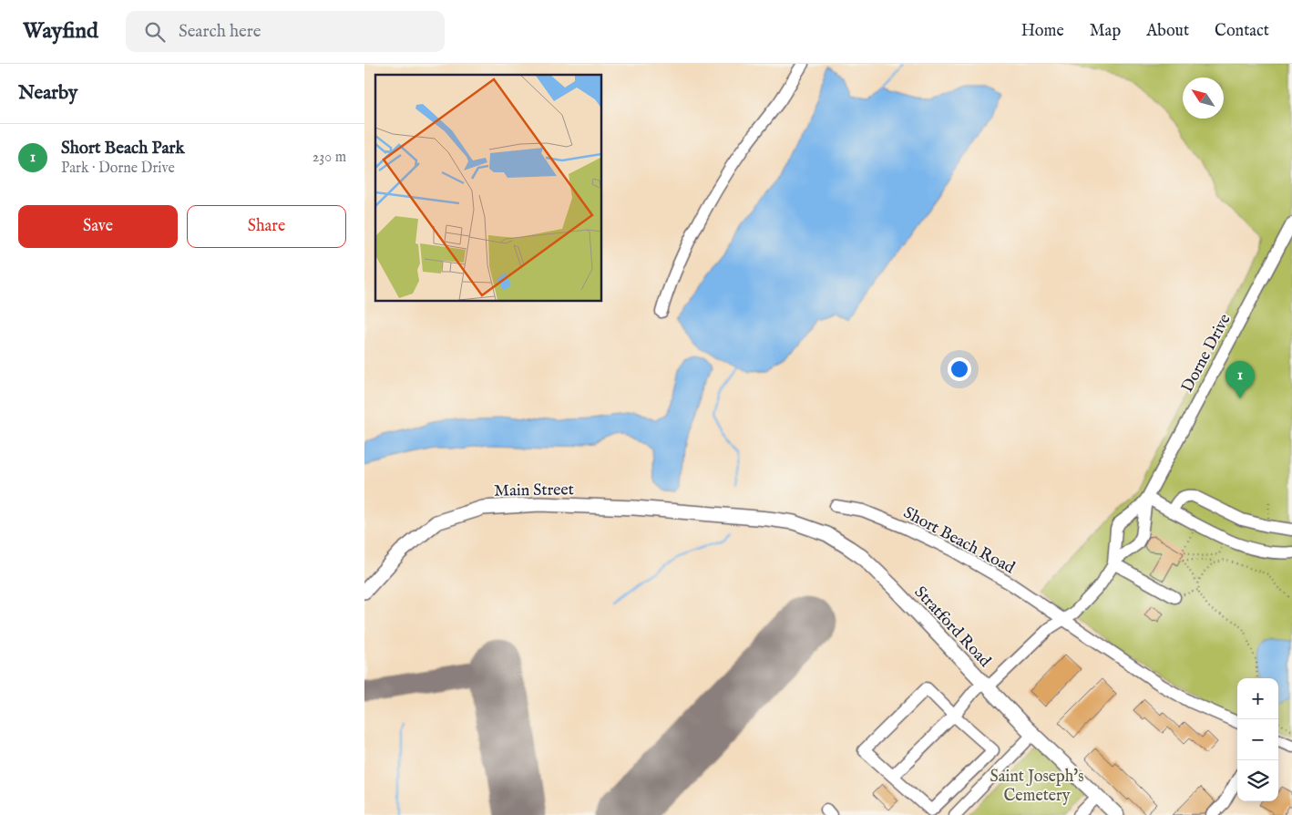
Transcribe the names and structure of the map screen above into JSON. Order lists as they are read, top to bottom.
{
  "streets": {
    "main road": ["Main Street", "Stratford Road"],
    "street": ["Dorne Drive", "Short Beach Road"]
  },
  "crossings": [
    ["Dorne Drive", "Short Beach Road"],
    ["Main Street", "Stratford Road"]
  ],
  "parks": ["Saint Joseph's Cemetery"],
  "north": "top left",
  "page": {
    "header": "Wayfind",
    "search": "Search here",
    "nav": [
      "Home",
      "Map",
      "About",
      "Contact"
    ],
    "heading": "Nearby",
    "list": [
      {
        "mark": "1",
        "name": "Short Beach Park",
        "note": "Park · Dorne Drive",
        "value": "230 m"
      }
    ],
    "buttons": ["Save", "Share"],
    "pins": "1",
    "map_buttons": ["+", "−"]
  }
}
